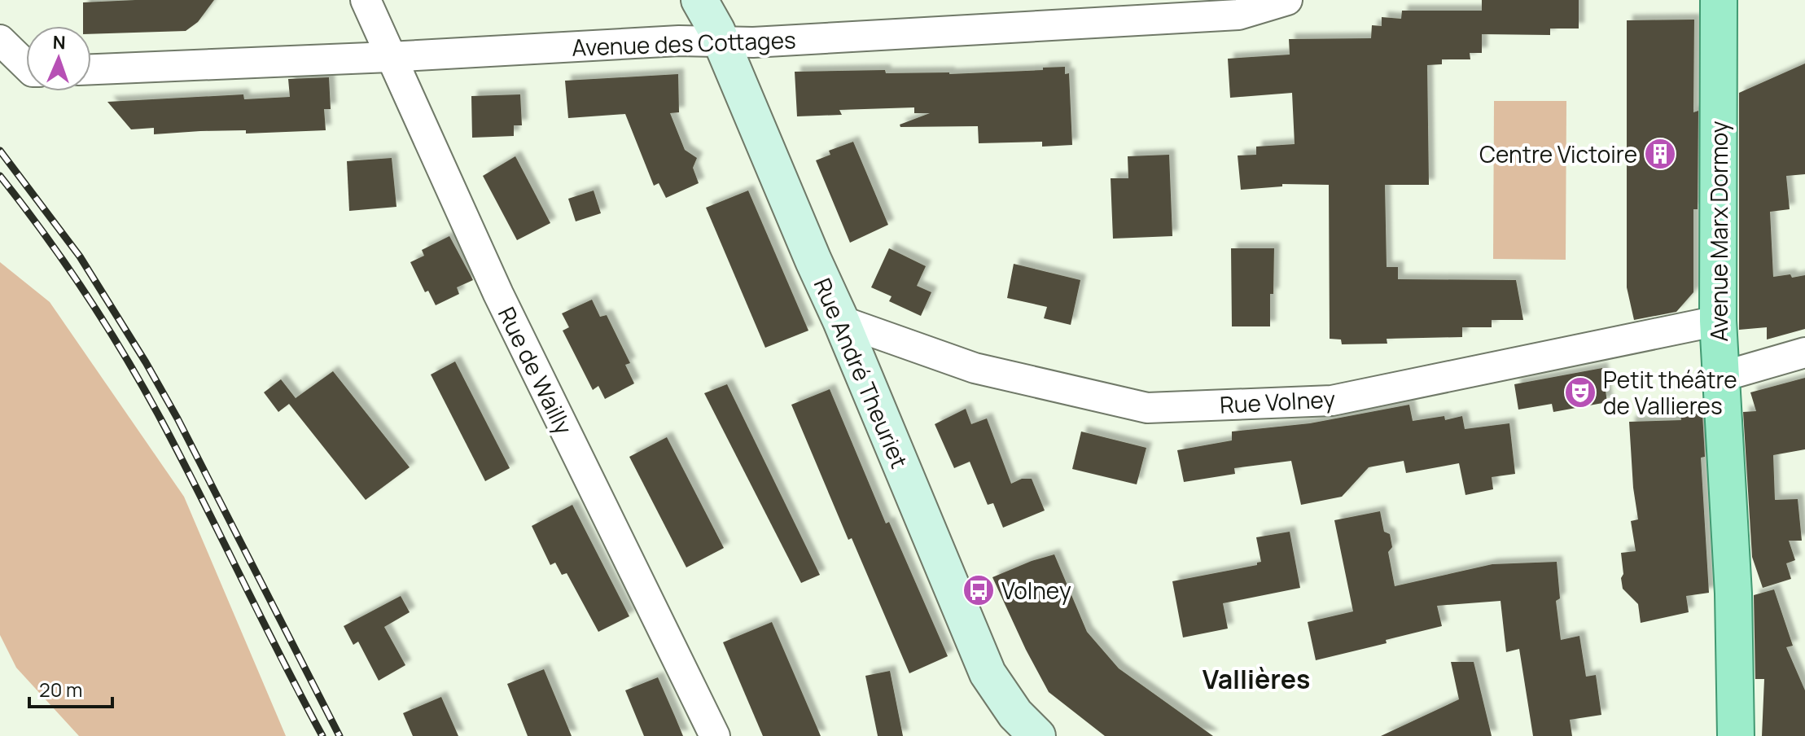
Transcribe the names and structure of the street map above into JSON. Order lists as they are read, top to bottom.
{
  "streets": {
    "main road": ["Avenue Marx Dormoy"],
    "street": [
      "Avenue des Cottages",
      "Rue de Wailly",
      "Rue André Theuriet",
      "Rue Volney"
    ]
  },
  "crossings": [
    ["Avenue des Cottages", "Rue de Wailly"],
    ["Avenue des Cottages", "Rue André Theuriet"],
    ["Avenue Marx Dormoy", "Rue Volney"],
    ["Rue André Theuriet", "Rue Volney"]
  ],
  "districts": ["Vallières"],
  "places": {
    "building": ["Centre Victoire"],
    "theatre": ["Petit théâtre de Vallieres"],
    "bus stop": ["Volney"]
  },
  "scale_bar": "20 m",
  "north": "top"
}
